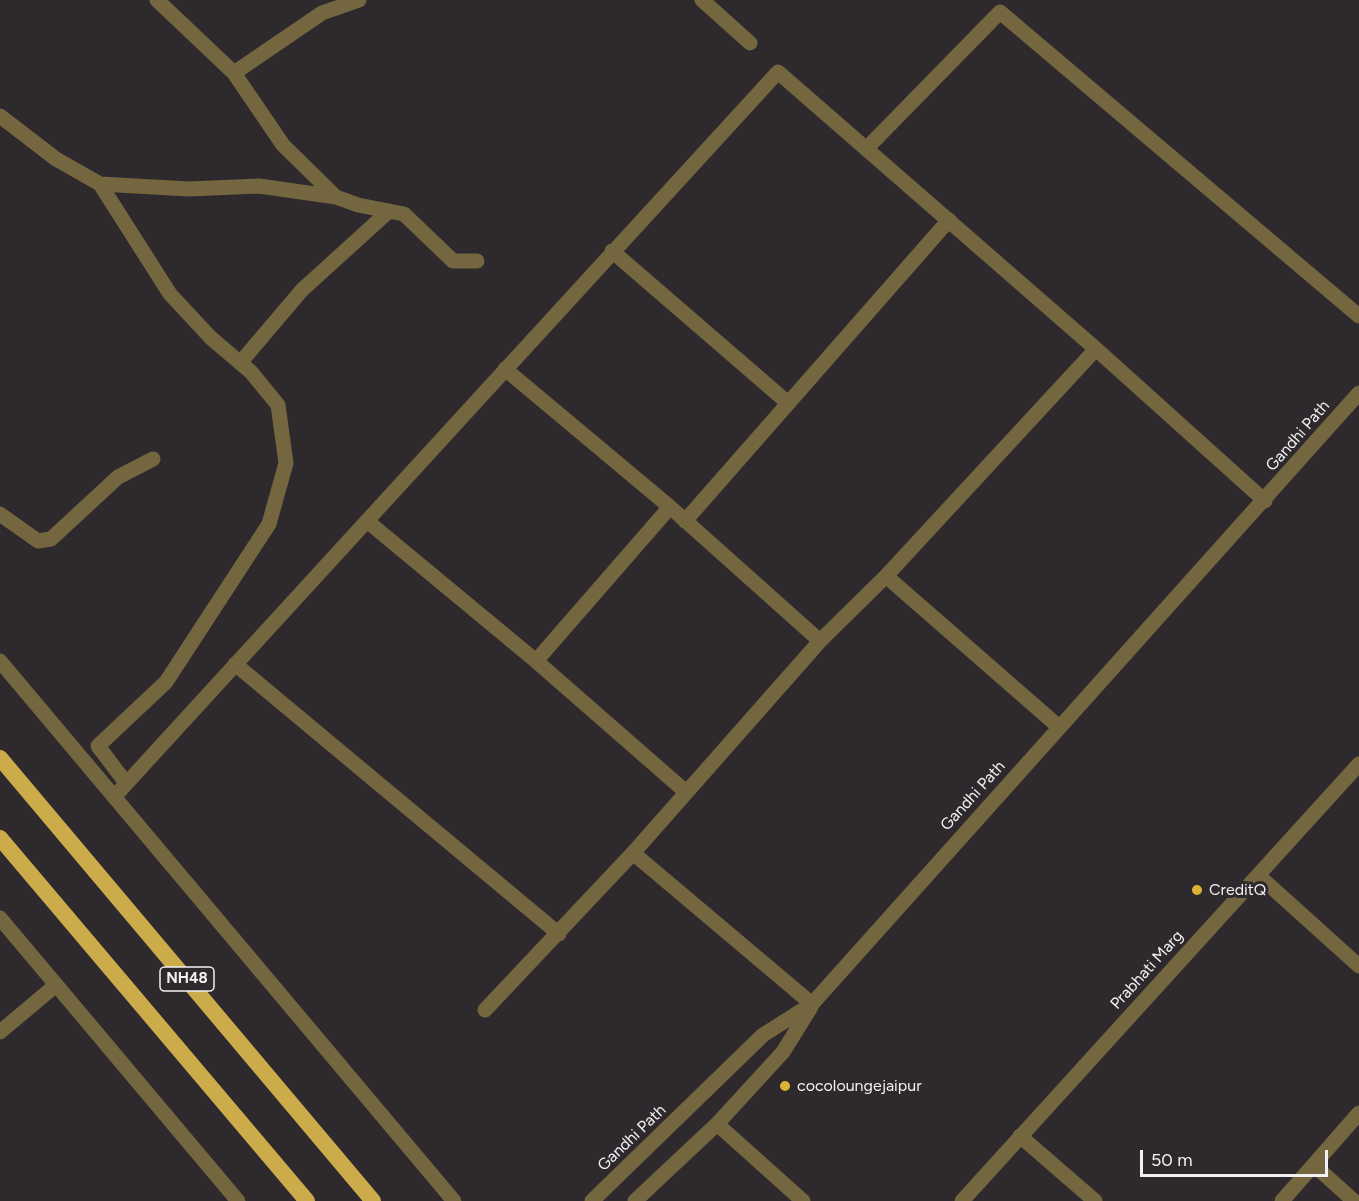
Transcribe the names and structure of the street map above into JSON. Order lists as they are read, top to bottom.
{
  "streets": {
    "highway": ["NH48"],
    "street": ["Gandhi Path", "Prabhati Marg"]
  },
  "places": ["CreditQ", "cocoloungejaipur"],
  "scale_bar": "50 m"
}
